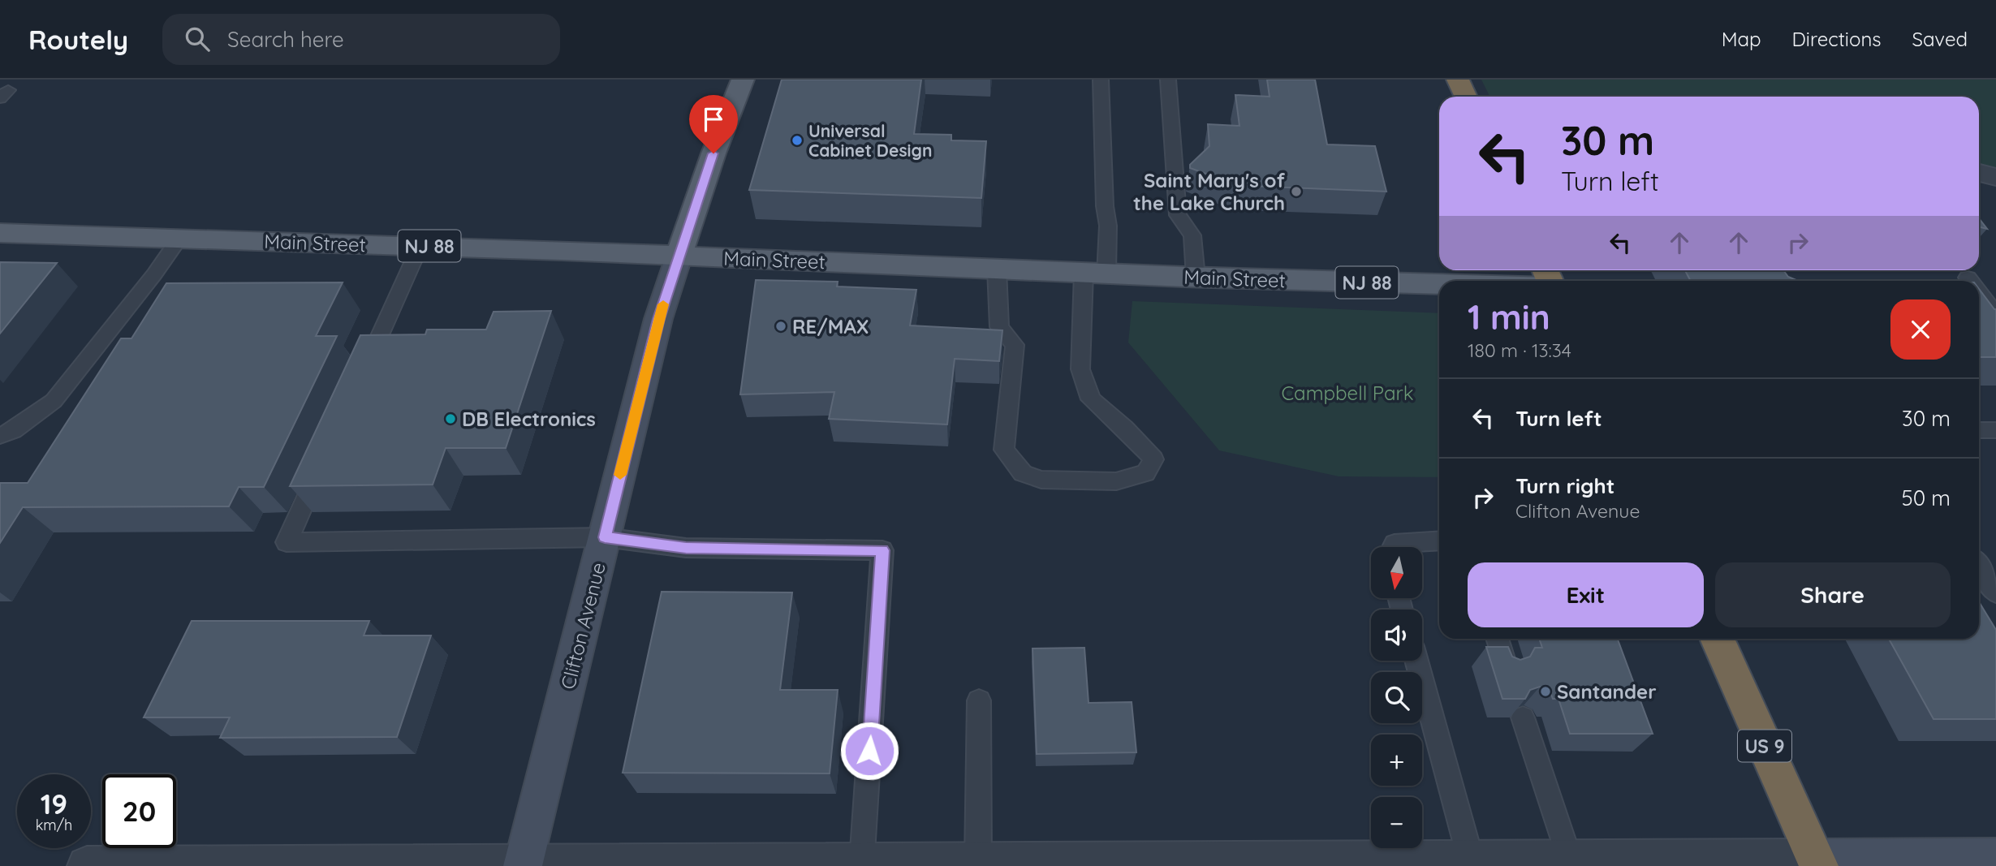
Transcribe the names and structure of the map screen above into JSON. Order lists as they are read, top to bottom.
{
  "streets": {
    "highway": ["US 9"],
    "main road": ["Main Street", "NJ 88"],
    "street": ["Clifton Avenue"]
  },
  "crossings": [
    ["Main Street", "Clifton Avenue"]
  ],
  "parks": ["Campbell Park"],
  "places": [
    "Universal Cabinet Design",
    "Saint Mary's of the Lake Church",
    "RE/MAX",
    "DB Electronics",
    "Santander"
  ],
  "north": "bottom",
  "page": {
    "header": "Routely",
    "search": "Search here",
    "nav": ["Map", "Directions", "Saved"],
    "turn": ["30 m", "Turn left"],
    "heading": ["1 min", "180 m · 13:34"],
    "list": [
      {
        "name": "Turn left",
        "value": "30 m"
      },
      {
        "name": "Turn right",
        "note": "Clifton Avenue",
        "value": "50 m"
      }
    ],
    "map_buttons": ["+", "−"],
    "buttons": ["Exit", "Share"],
    "speed": "19 km/h",
    "limit": "20"
  }
}
